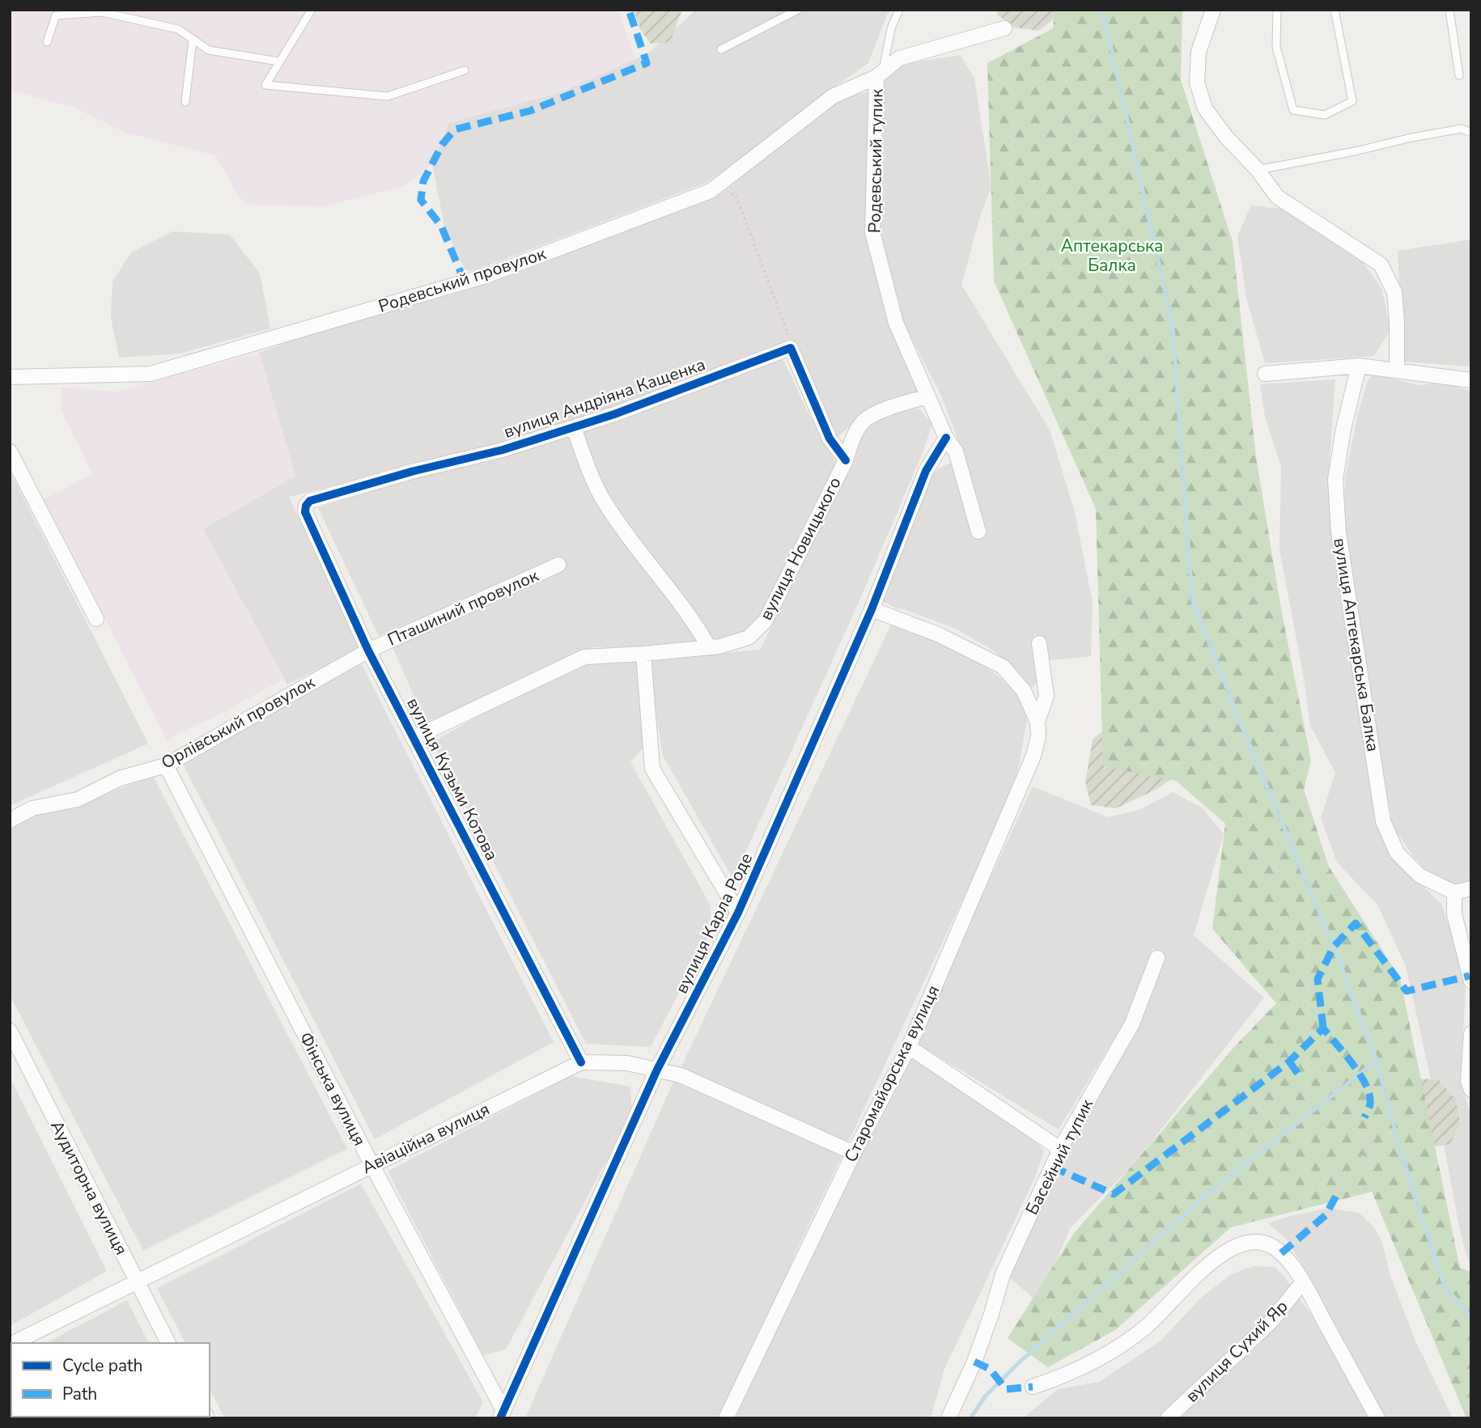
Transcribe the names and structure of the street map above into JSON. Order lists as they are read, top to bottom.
{
  "streets": {
    "street": [
      "Родевський тупик",
      "Родевський провулок",
      "вулиця Андріяна Кащенка",
      "вулиця Новицького",
      "Пташиний провулок",
      "вулиця Аптекарська Балка",
      "Орлівський провулок",
      "вулиця Кузьми Котова",
      "вулиця Карла Роде",
      "Старомайорська вулиця",
      "Фінська вулиця",
      "Авіаційна вулиця",
      "Басейний тупик",
      "Аудиторна вулиця",
      "вулиця Сухий Яр"
    ]
  },
  "crossings": [
    ["Родевський тупик", "Родевський провулок"],
    ["Родевський тупик", "вулиця Новицького"],
    ["Родевський тупик", "вулиця Карла Роде"],
    ["вулиця Андріяна Кащенка", "вулиця Кузьми Котова"],
    ["вулиця Новицького", "вулиця Кузьми Котова"],
    ["Пташиний провулок", "Орлівський провулок"],
    ["Пташиний провулок", "вулиця Кузьми Котова"],
    ["Орлівський провулок", "вулиця Кузьми Котова"],
    ["Орлівський провулок", "Фінська вулиця"],
    ["вулиця Кузьми Котова", "Авіаційна вулиця"],
    ["вулиця Карла Роде", "Старомайорська вулиця"],
    ["вулиця Карла Роде", "Фінська вулиця"],
    ["вулиця Карла Роде", "Авіаційна вулиця"],
    ["Старомайорська вулиця", "Авіаційна вулиця"],
    ["Фінська вулиця", "Авіаційна вулиця"],
    ["Авіаційна вулиця", "Аудиторна вулиця"]
  ],
  "parks": ["Аптекарська Балка"],
  "legend": ["Cycle path", "Path"]
}
